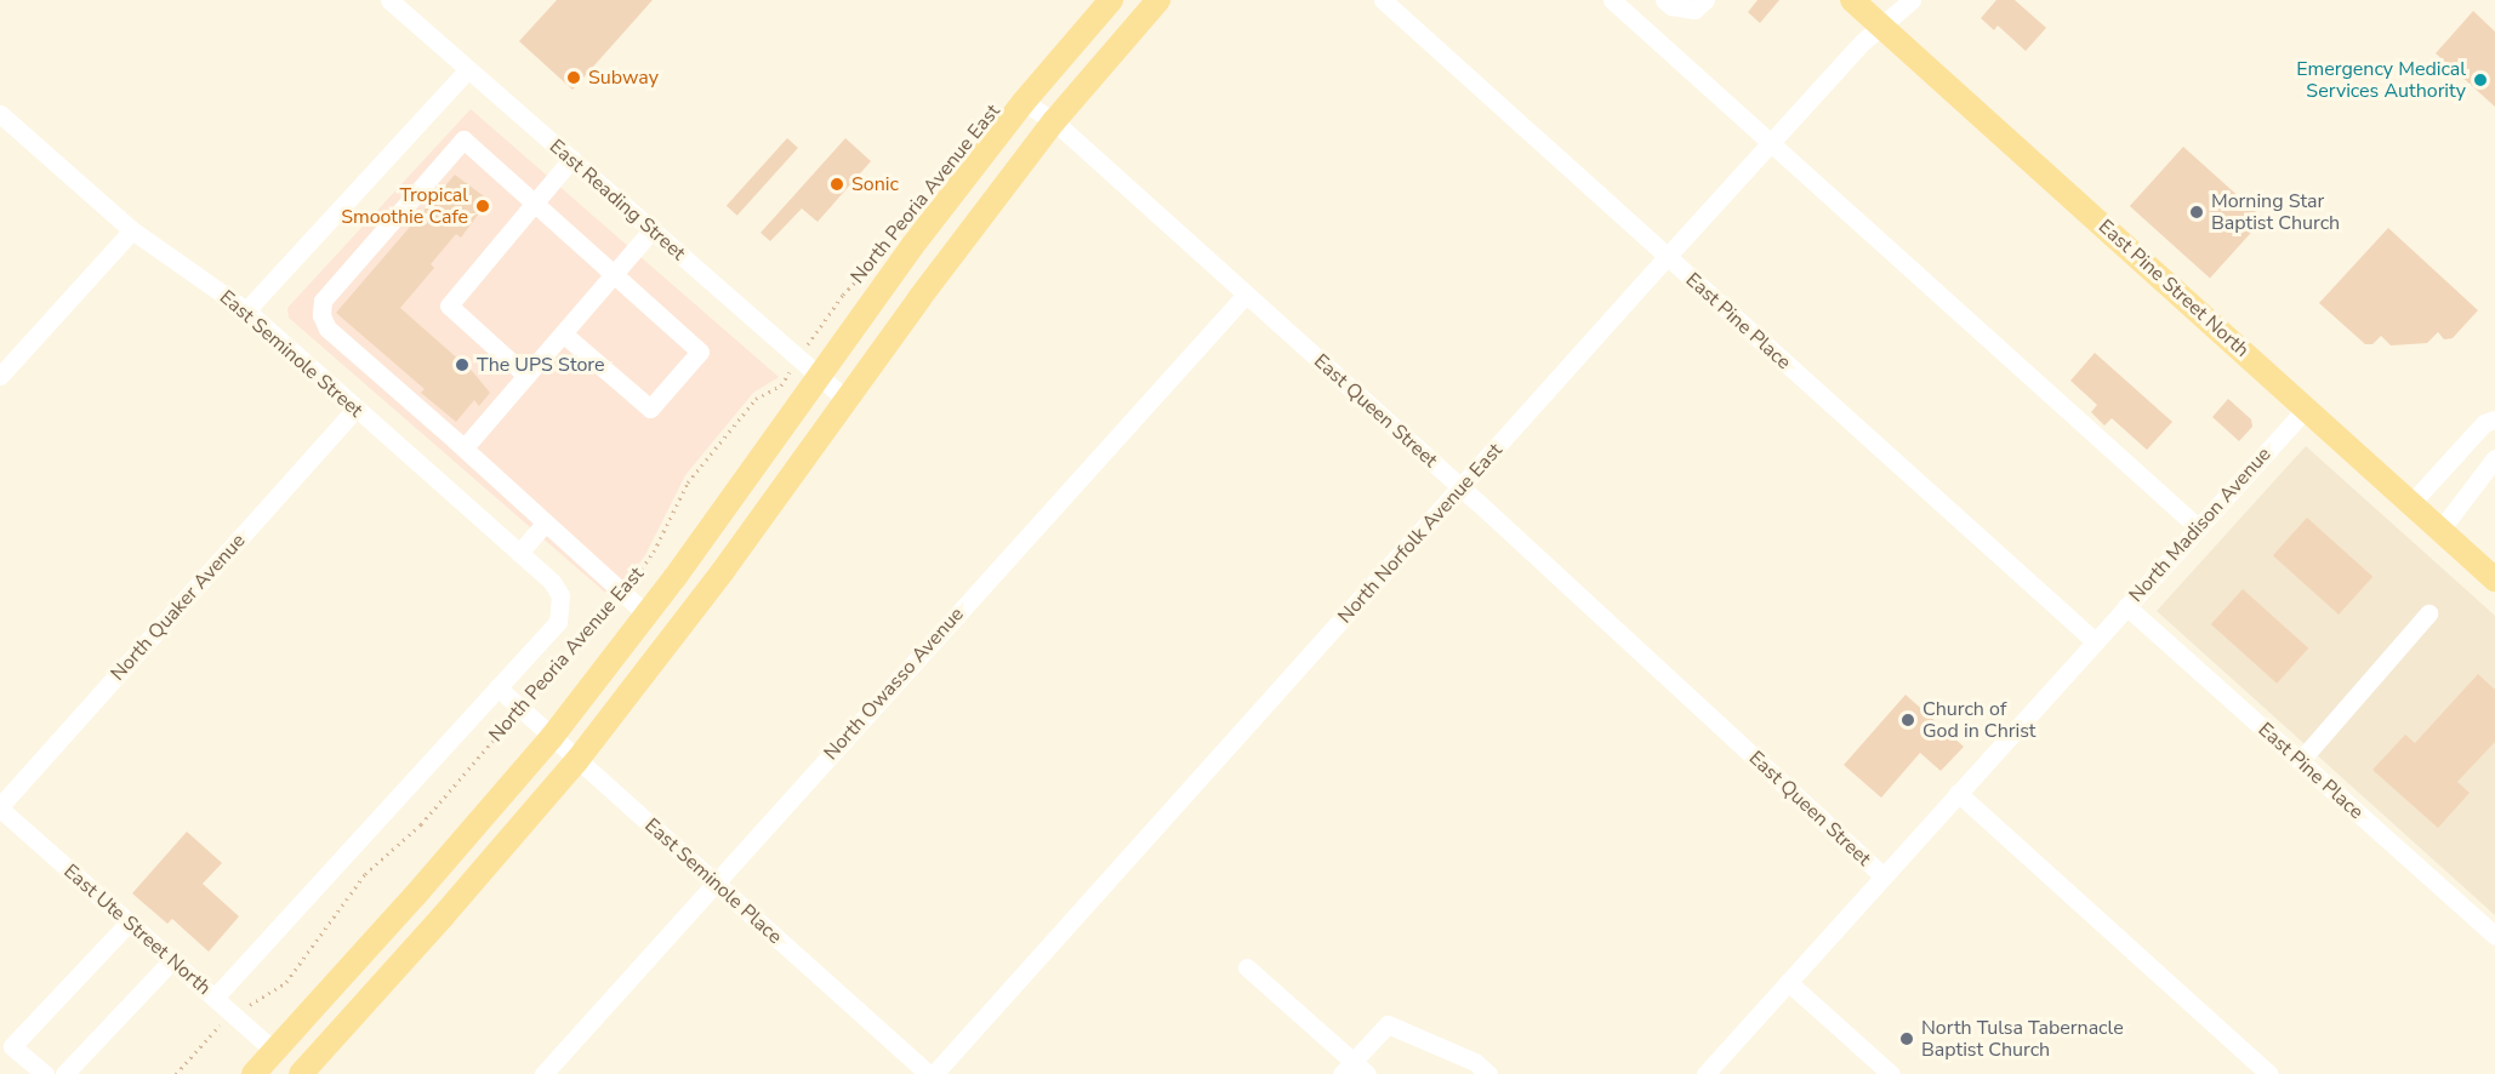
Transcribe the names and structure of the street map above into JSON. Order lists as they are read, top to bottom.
{
  "streets": {
    "main road": ["North Peoria Avenue East", "East Pine Street North"],
    "street": [
      "East Reading Street",
      "East Pine Place",
      "East Seminole Street",
      "East Queen Street",
      "North Madison Avenue",
      "North Norfolk Avenue East",
      "North Quaker Avenue",
      "North Owasso Avenue",
      "East Seminole Place",
      "East Ute Street North"
    ]
  },
  "crossings": [
    ["North Peoria Avenue East", "East Reading Street"],
    ["North Peoria Avenue East", "East Seminole Street"],
    ["North Peoria Avenue East", "East Queen Street"],
    ["North Peoria Avenue East", "East Seminole Place"],
    ["North Peoria Avenue East", "East Ute Street North"],
    ["East Pine Street North", "North Madison Avenue"],
    ["East Pine Street North", "North Norfolk Avenue East"],
    ["East Pine Place", "North Madison Avenue"],
    ["East Pine Place", "North Norfolk Avenue East"],
    ["East Seminole Street", "North Quaker Avenue"],
    ["East Queen Street", "North Madison Avenue"],
    ["East Queen Street", "North Norfolk Avenue East"],
    ["East Queen Street", "North Owasso Avenue"],
    ["North Quaker Avenue", "East Ute Street North"],
    ["North Owasso Avenue", "East Seminole Place"]
  ],
  "places": [
    "Subway",
    "Emergency Medical Services Authority",
    "Sonic",
    "Tropical Smoothie Cafe",
    "Morning Star Baptist Church",
    "The UPS Store",
    "Church of God in Christ",
    "North Tulsa Tabernacle Baptist Church"
  ]
}
